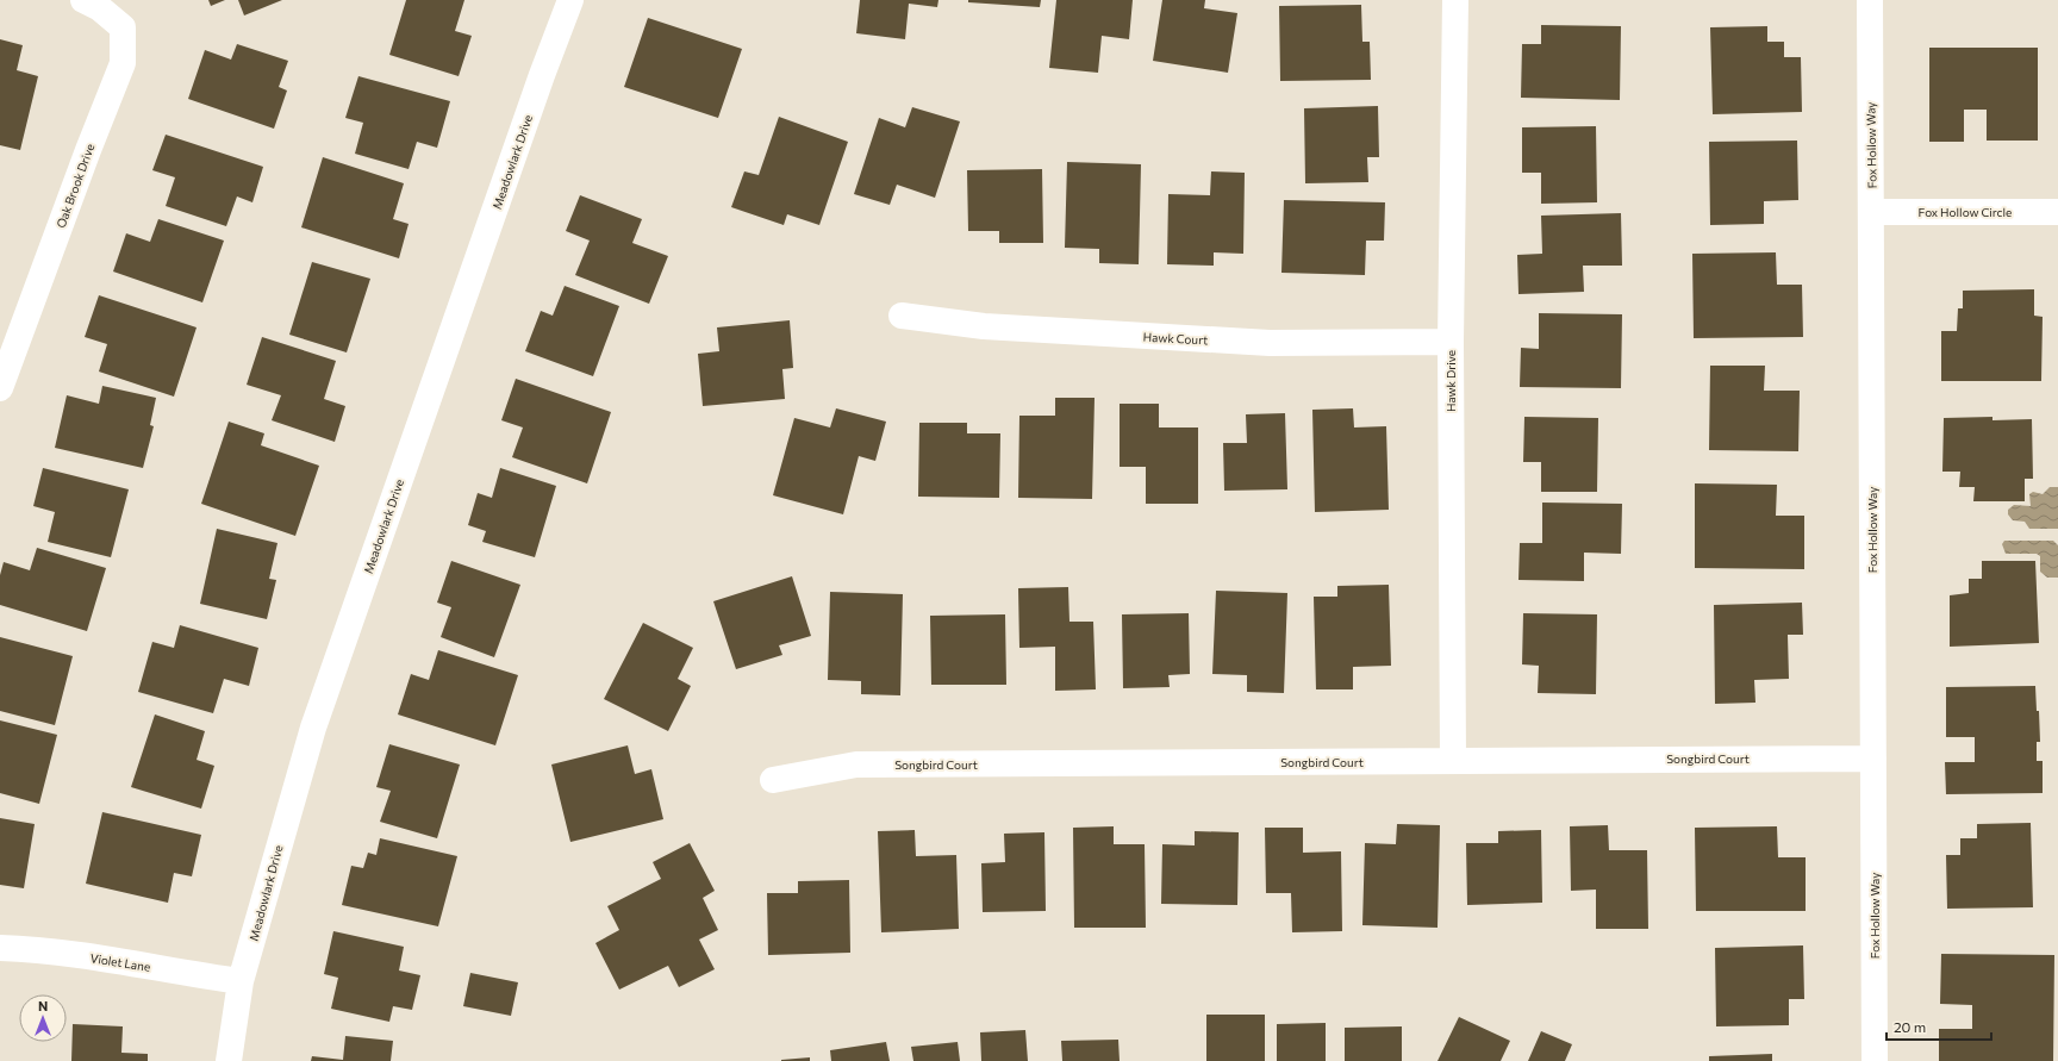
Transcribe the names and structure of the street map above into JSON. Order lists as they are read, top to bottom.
{
  "streets": {
    "street": [
      "Fox Hollow Way",
      "Meadowlark Drive",
      "Oak Brook Drive",
      "Fox Hollow Circle",
      "Hawk Court",
      "Hawk Drive",
      "Songbird Court",
      "Violet Lane"
    ]
  },
  "crossings": [
    ["Fox Hollow Way", "Fox Hollow Circle"],
    ["Fox Hollow Way", "Songbird Court"],
    ["Meadowlark Drive", "Violet Lane"],
    ["Hawk Court", "Hawk Drive"],
    ["Hawk Drive", "Songbird Court"]
  ],
  "scale_bar": "20 m",
  "north": "top"
}
